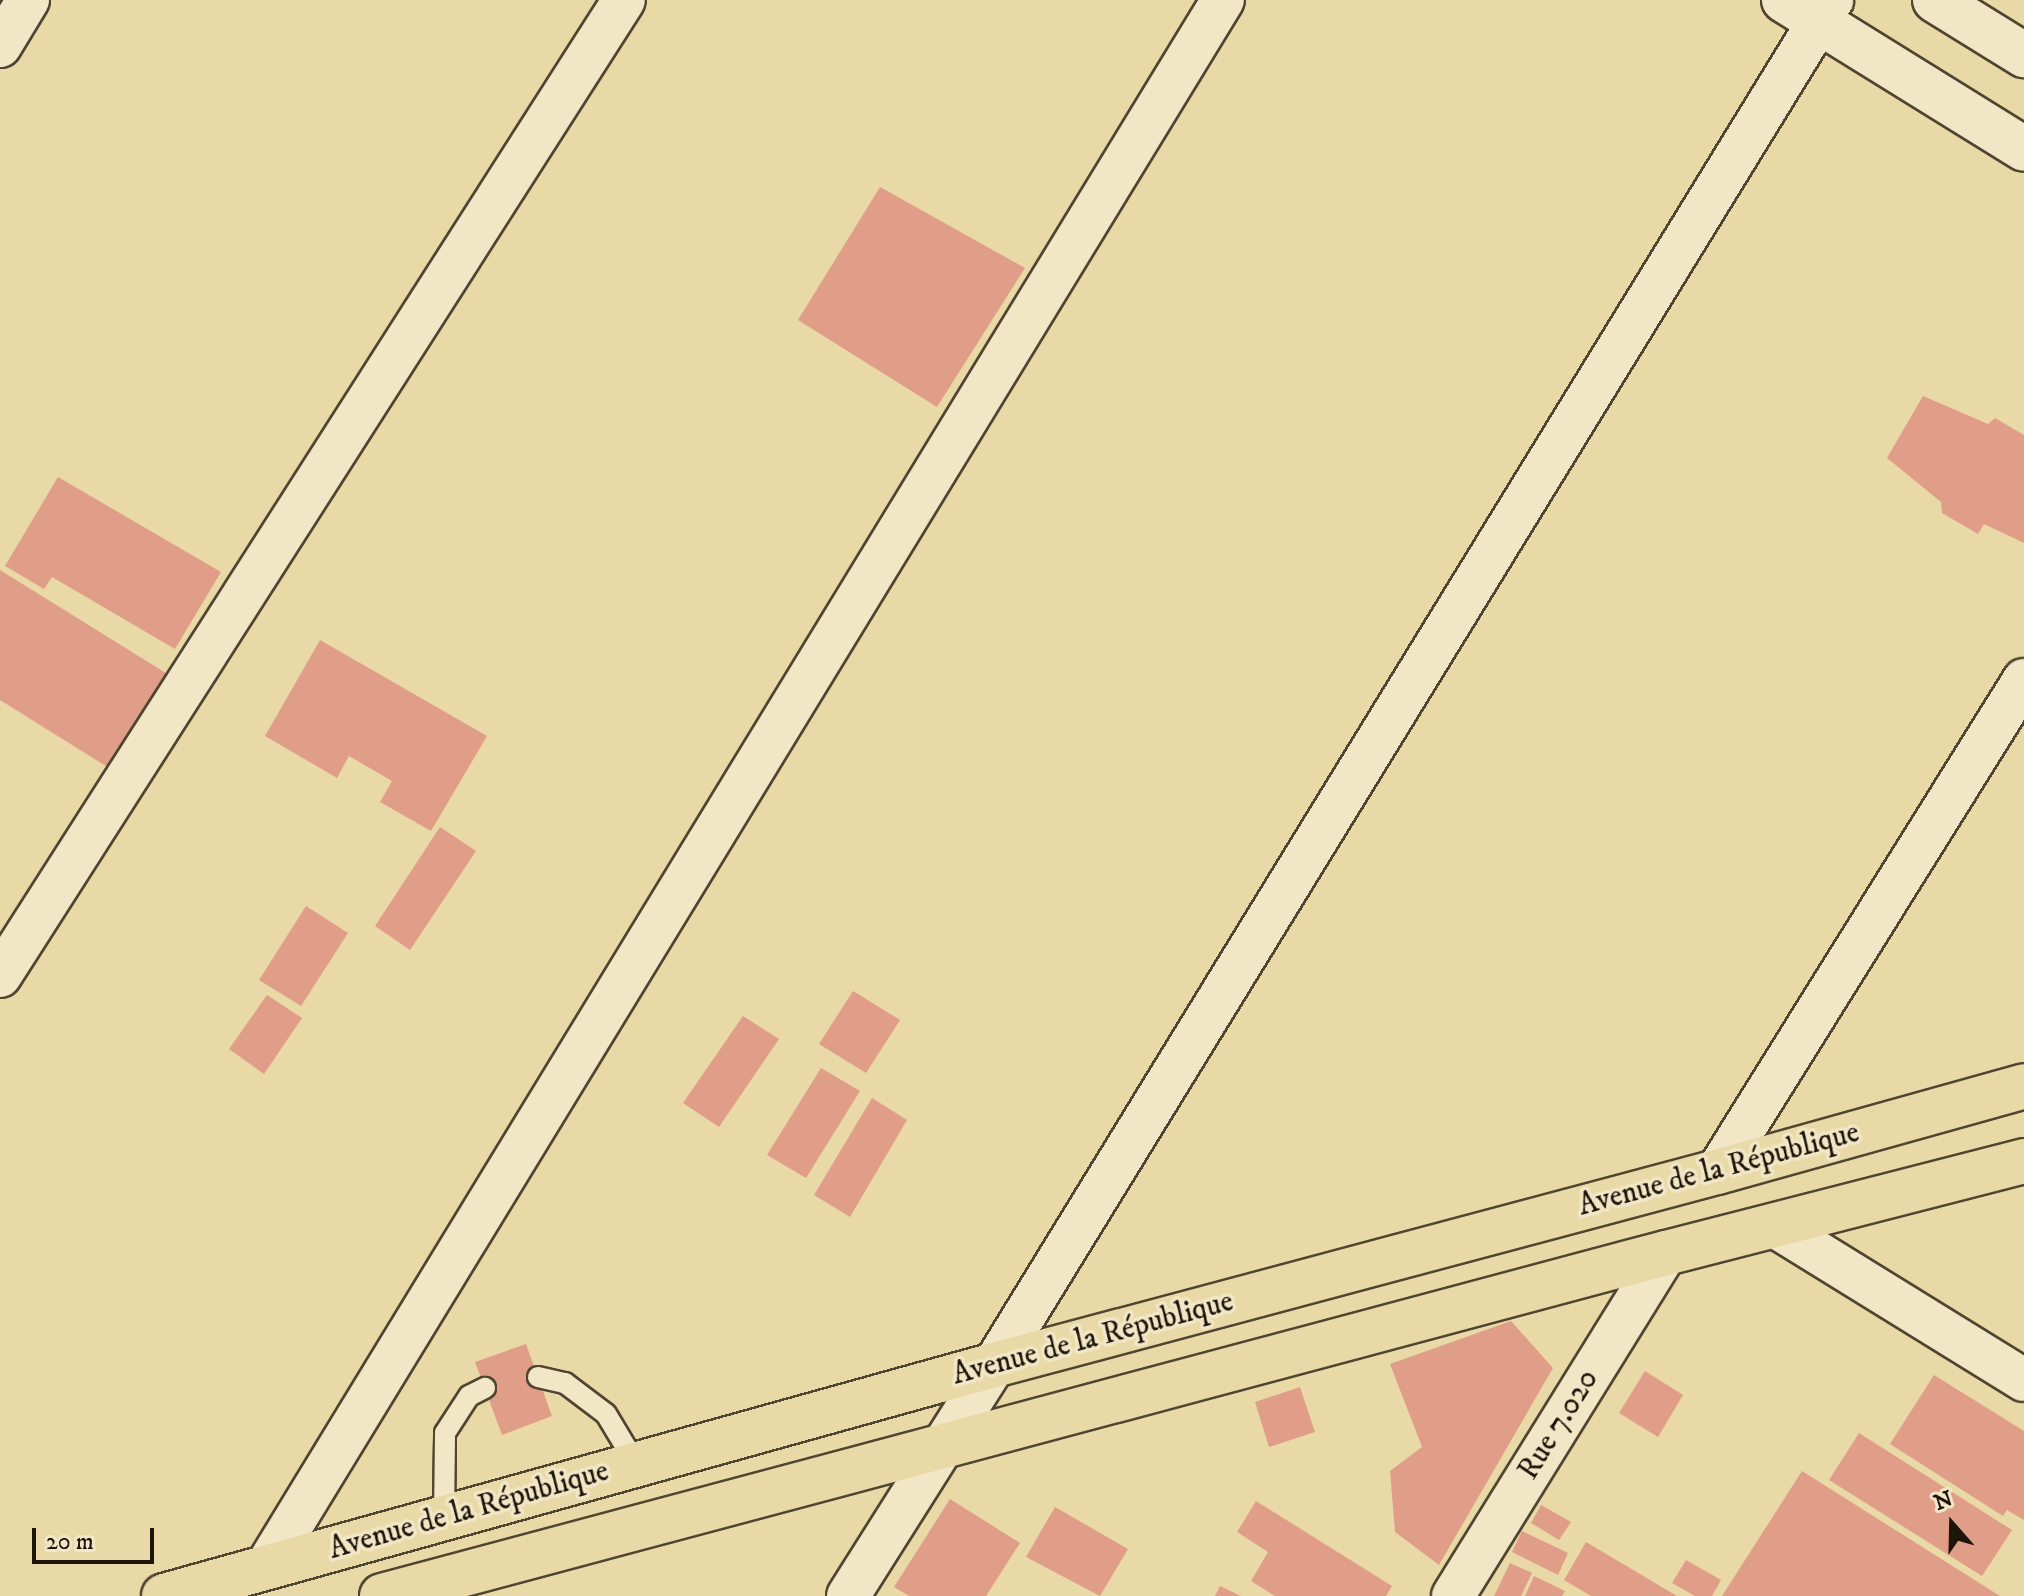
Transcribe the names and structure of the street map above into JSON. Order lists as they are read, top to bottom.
{
  "streets": {
    "main road": ["Avenue de la République"],
    "street": ["Rue 7.020"]
  },
  "crossings": [
    ["Avenue de la République", "Rue 7.020"]
  ],
  "scale_bar": "20 m",
  "north": "top"
}
